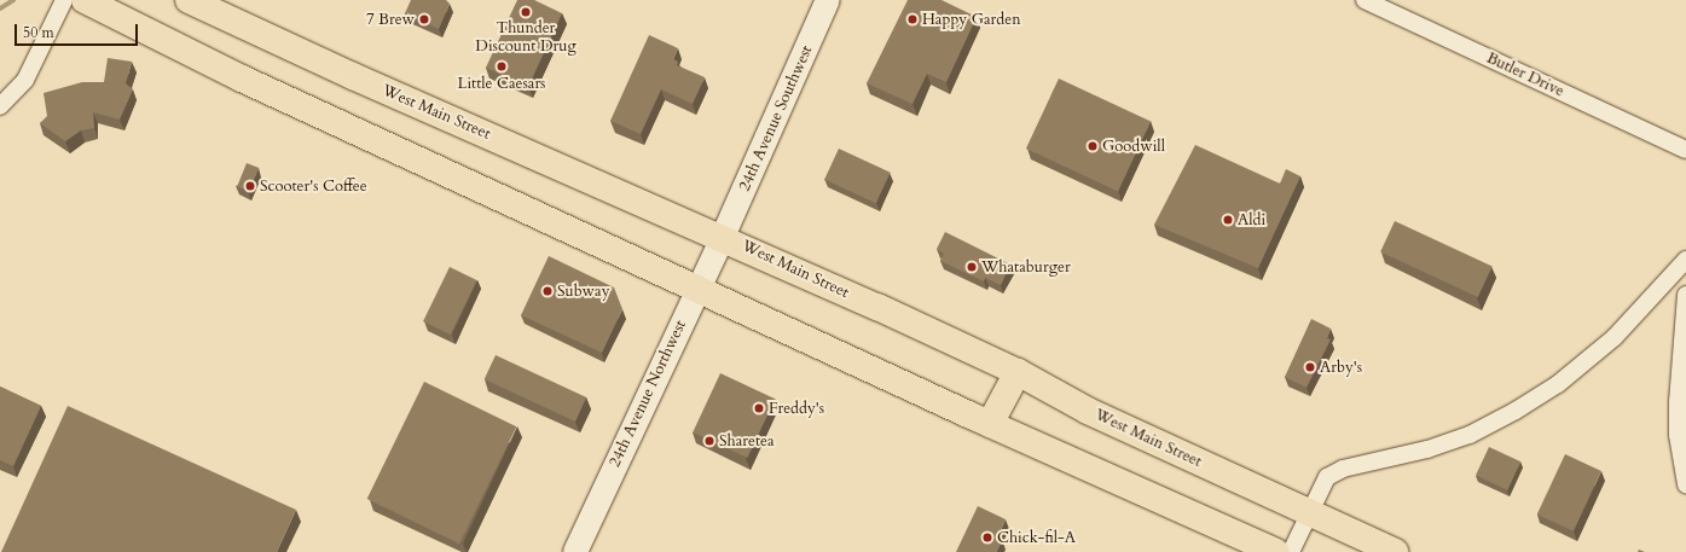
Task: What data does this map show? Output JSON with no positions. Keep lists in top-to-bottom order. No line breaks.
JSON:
{"streets":{"main road":["West Main Street","24th Avenue Southwest","24th Avenue Northwest"],"street":["Butler Drive"]},"crossings":[["West Main Street","24th Avenue Southwest"],["West Main Street","24th Avenue Northwest"],["24th Avenue Southwest","24th Avenue Northwest"]],"places":["Thunder Discount Drug","7 Brew","Happy Garden","Little Caesars","Goodwill","Scooter's Coffee","Aldi","Whataburger","Subway","Arby's","Freddy's","Sharetea","Chick-fil-A"],"scale_bar":"50 m"}
